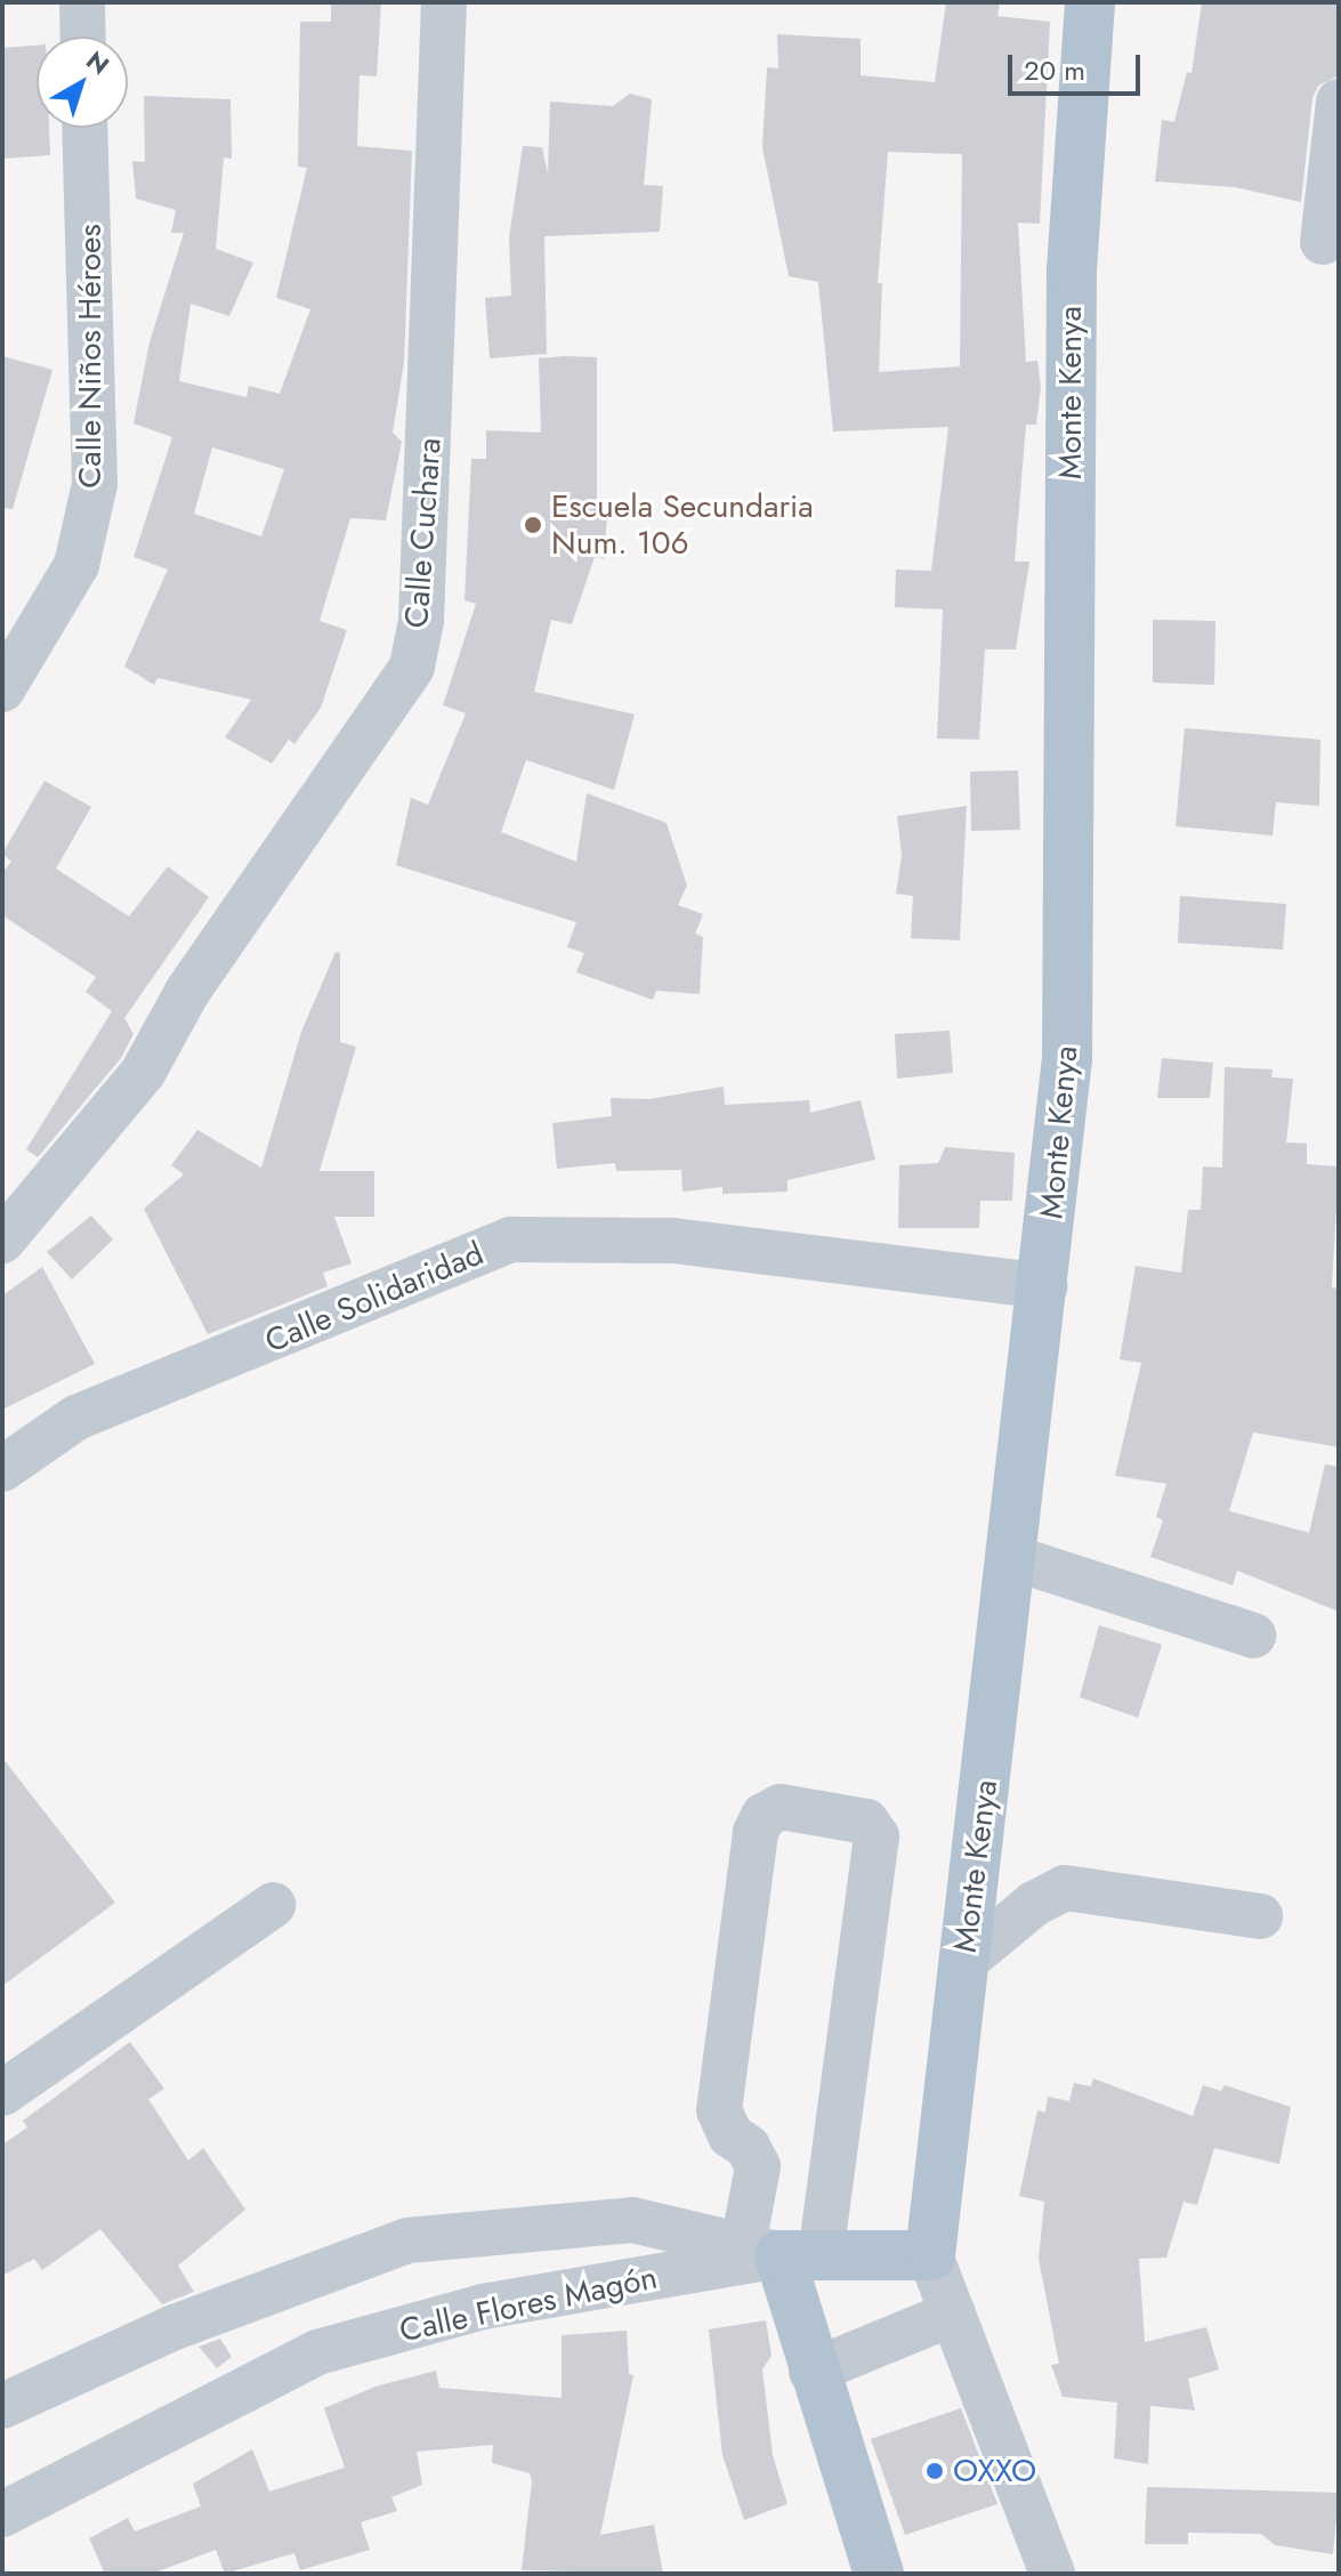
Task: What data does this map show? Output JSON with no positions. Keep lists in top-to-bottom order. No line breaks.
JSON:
{"streets":{"main road":["Monte Kenya","Calle Flores Magón"],"street":["Calle Niños Héroes","Calle Cuchara","Calle Solidaridad"]},"crossings":[["Monte Kenya","Calle Solidaridad"],["Monte Kenya","Calle Flores Magón"]],"places":["Escuela Secundaria Num. 106","OXXO"],"scale_bar":"20 m","north":"top right"}
